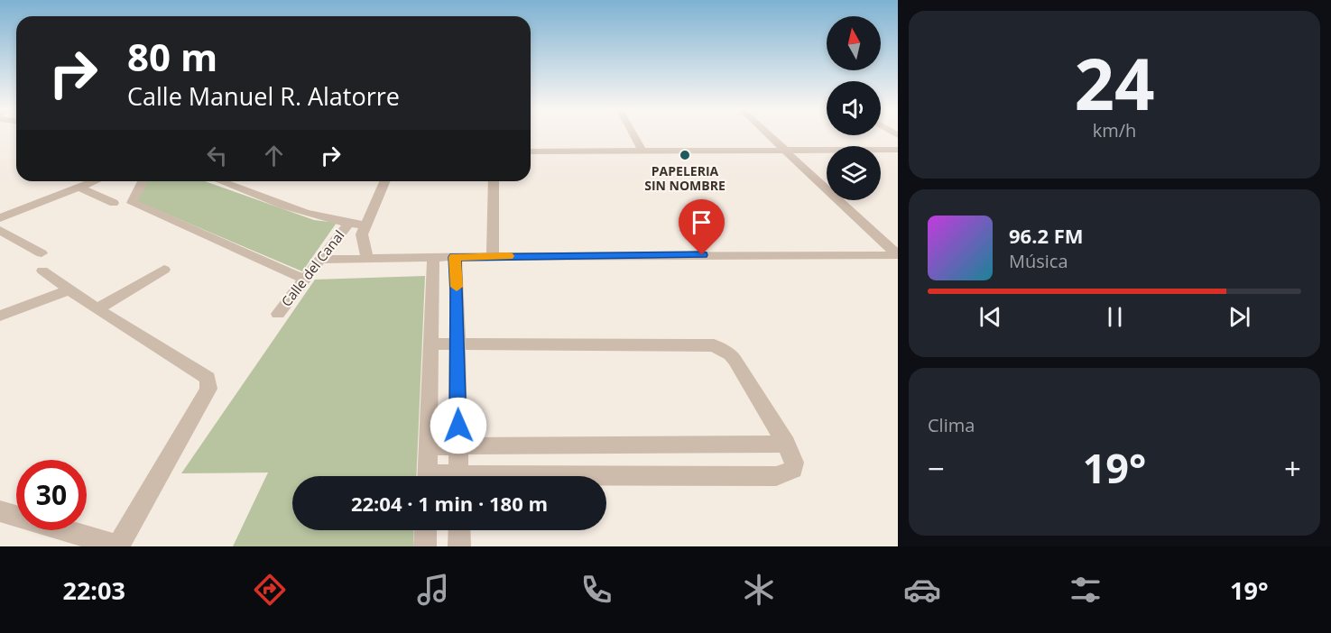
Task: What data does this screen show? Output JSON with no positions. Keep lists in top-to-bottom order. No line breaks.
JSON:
{"streets":{"street":["Calle del Canal"]},"places":["PAPELERIA SIN NOMBRE"],"north":"top","page":{"tile":[["24","km/h"],"Clima"],"turn":["80 m","Calle Manuel R. Alatorre"],"song":["96.2 FM","Música"],"heat":["−","19°","+"],"limit":"30","trip":"22:04 · 1 min · 180 m","tabs":["22:03","19°"]}}
